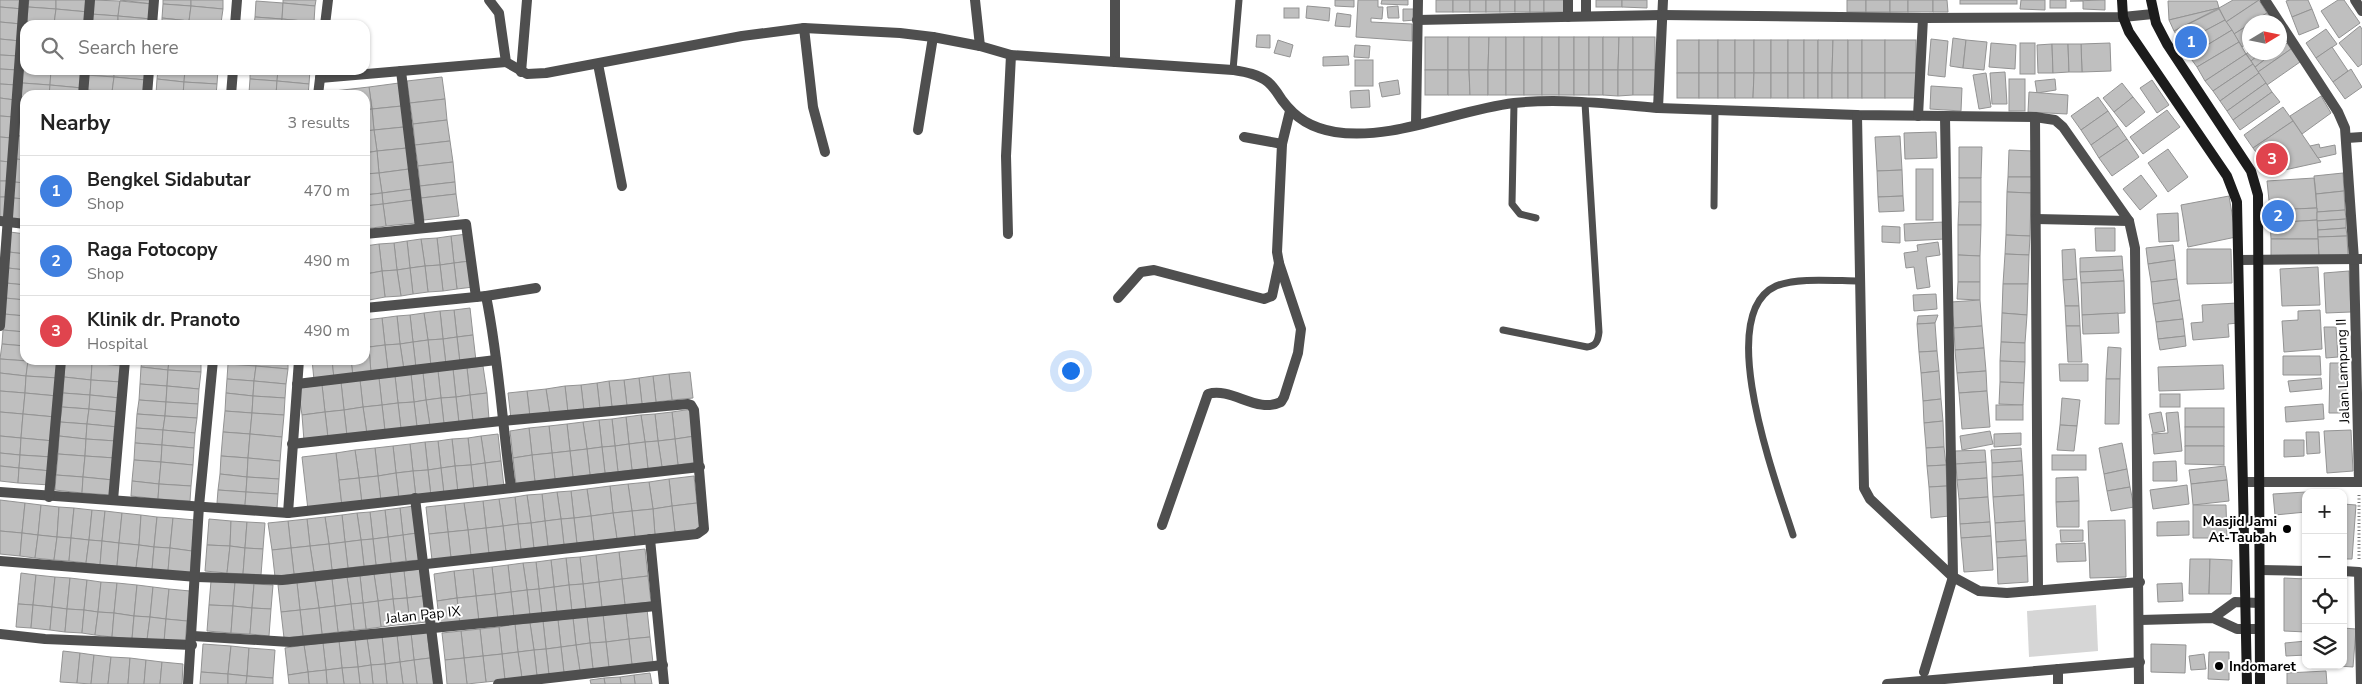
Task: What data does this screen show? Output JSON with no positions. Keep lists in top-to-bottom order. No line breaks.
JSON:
{"streets":{"street":["Jalan Lampung II","Jalan Pap IX"]},"places":["Masjid Jami At-Taubah","Indomaret"],"north":"right","page":{"search":"Search here","pins":["1","3","2"],"heading":["Nearby","3 results"],"list":[{"mark":"1","name":"Bengkel Sidabutar","note":"Shop","value":"470 m"},{"mark":"2","name":"Raga Fotocopy","note":"Shop","value":"490 m"},{"mark":"3","name":"Klinik dr. Pranoto","note":"Hospital","value":"490 m"}],"map_buttons":["+","−"]}}
